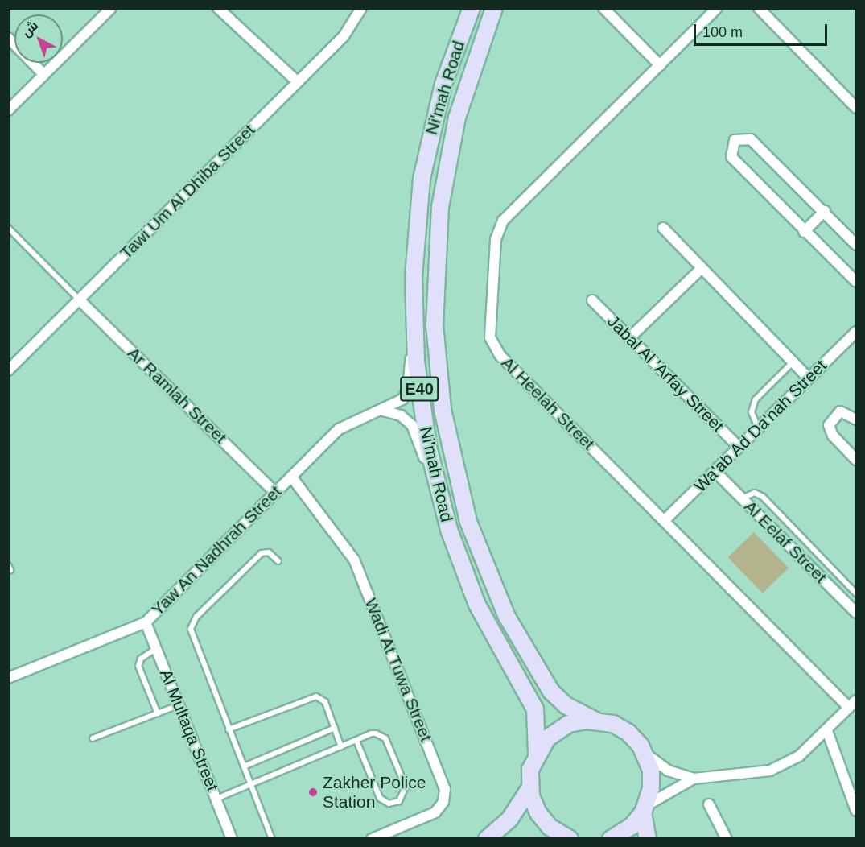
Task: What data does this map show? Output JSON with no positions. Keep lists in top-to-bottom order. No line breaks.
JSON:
{"streets":{"main road":["Ni'mah Road","E40"],"street":["Tawi Um Al Dhiba Street","Jabal Al 'Arfay Street","Ar Ramlah Street","Al Heelah Street","Wa'ab Ad Da'nah Street","Al Eelaf Street","Yaw An Nadhrah Street","Wadi At Tuwa Street","Al Multaqa Street"]},"crossings":[["Ni'mah Road","Yaw An Nadhrah Street"],["Tawi Um Al Dhiba Street","Ar Ramlah Street"],["Jabal Al 'Arfay Street","Wa'ab Ad Da'nah Street"],["Ar Ramlah Street","Yaw An Nadhrah Street"],["Al Heelah Street","Wa'ab Ad Da'nah Street"],["Wa'ab Ad Da'nah Street","Al Eelaf Street"],["Yaw An Nadhrah Street","Wadi At Tuwa Street"],["Yaw An Nadhrah Street","Al Multaqa Street"]],"places":["Zakher Police Station"],"scale_bar":"100 m","north":"top left"}
